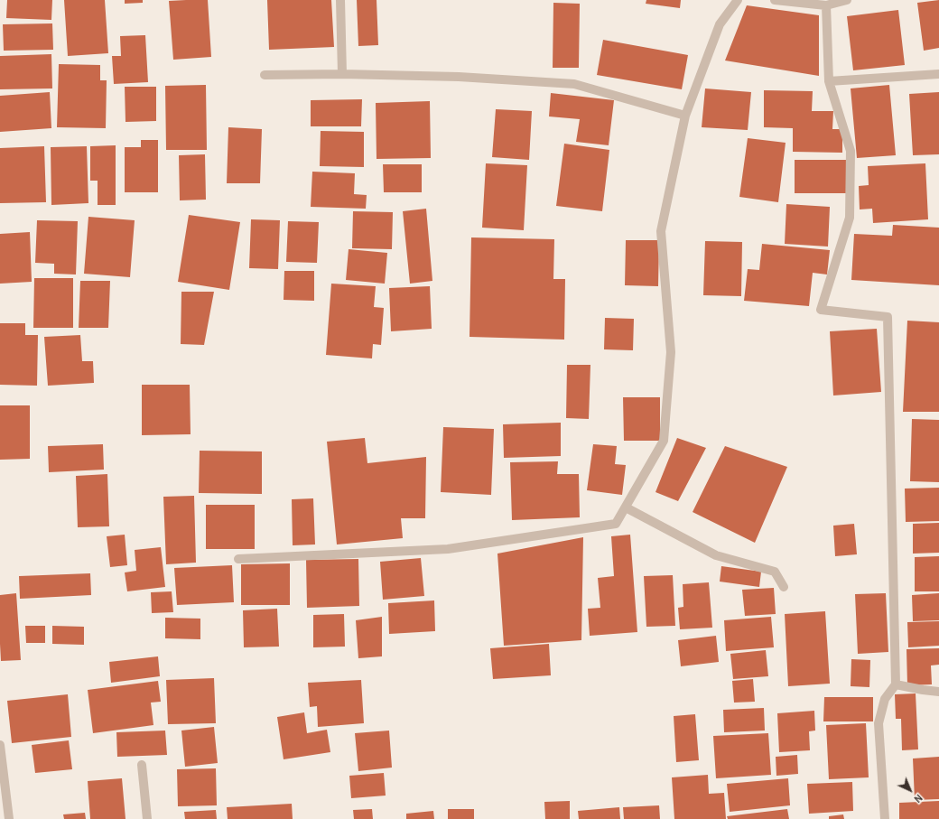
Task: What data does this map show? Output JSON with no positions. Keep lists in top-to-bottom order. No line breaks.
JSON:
{"north":"bottom right"}
